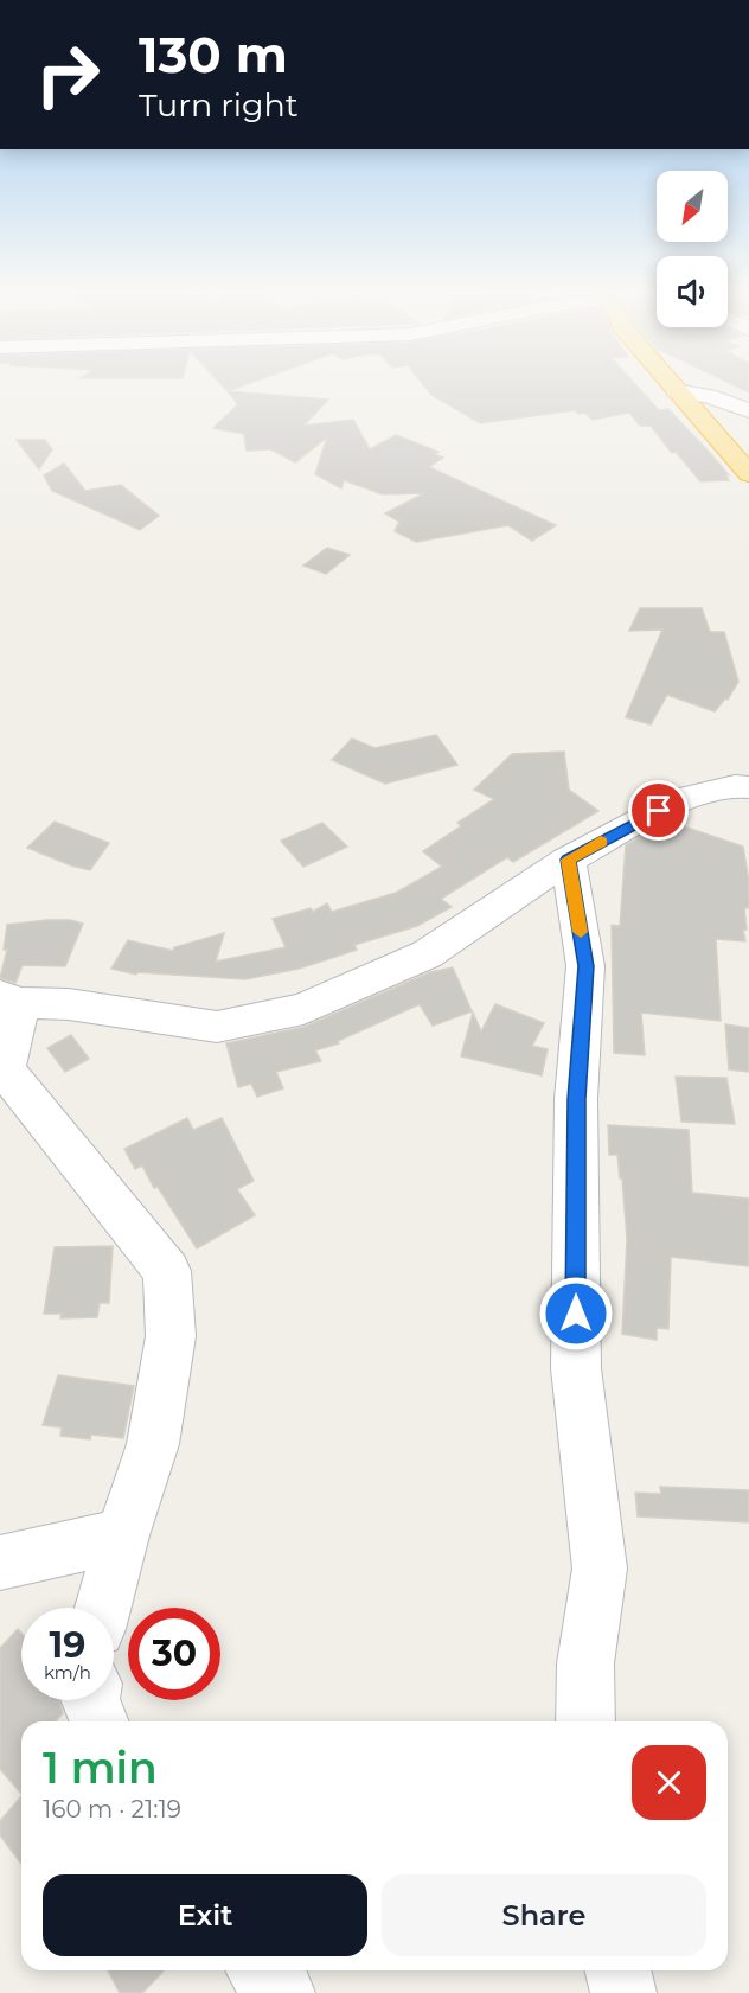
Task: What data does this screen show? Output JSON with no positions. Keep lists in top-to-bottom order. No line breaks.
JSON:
{"north":"bottom left","page":{"turn":["130 m","Turn right"],"speed":"19 km/h","limit":"30","heading":["1 min","160 m · 21:19"],"buttons":["Exit","Share"]}}
